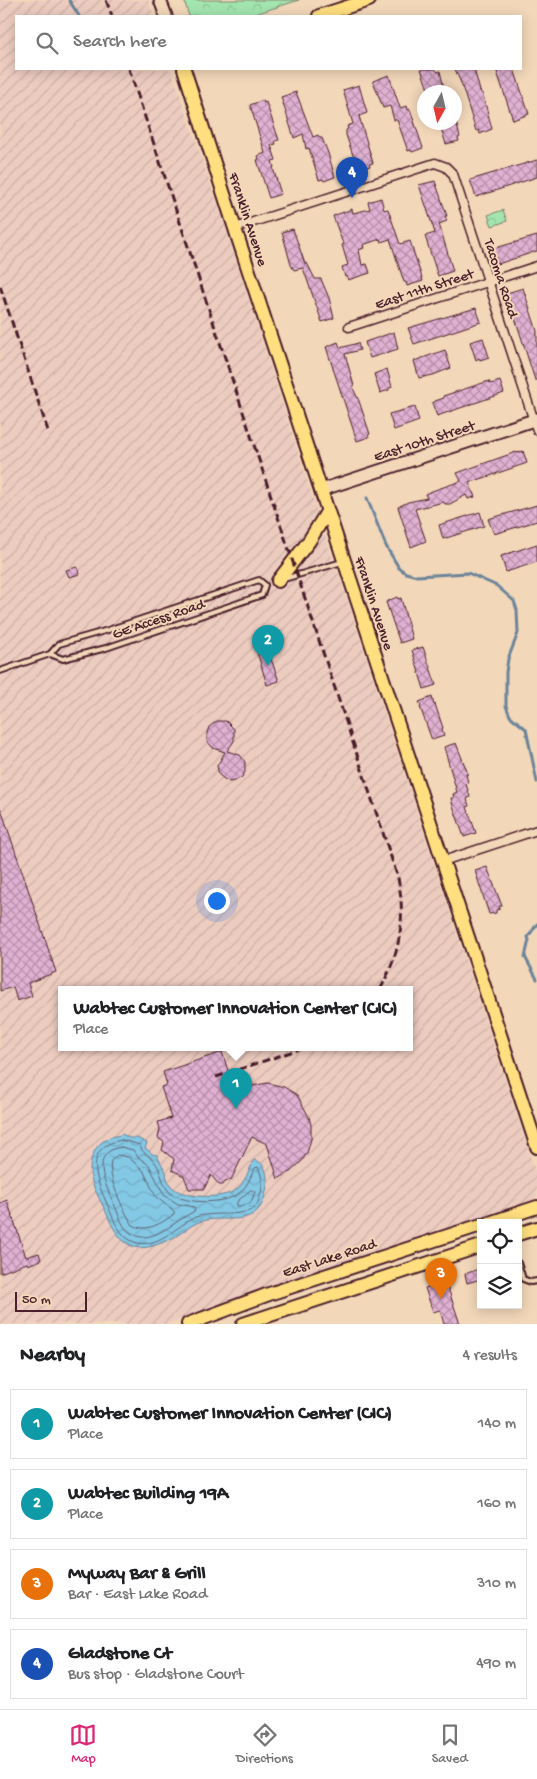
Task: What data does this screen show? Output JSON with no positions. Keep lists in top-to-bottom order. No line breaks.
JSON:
{"streets":{"main road":["Franklin Avenue","East Lake Road"],"street":["Tacoma Road","East 11th Street","East 10th Street"],"lane":["GE Access Road"]},"crossings":[["Franklin Avenue","Tacoma Road"],["Franklin Avenue","East 10th Street"],["Franklin Avenue","GE Access Road"],["Tacoma Road","East 11th Street"],["Tacoma Road","East 10th Street"]],"scale_bar":"50 m","north":"bottom","page":{"search":"Search here","pins":["4","2","1","3"],"popup":["Wabtec Customer Innovation Center (CIC)","Place"],"scale":"50 m","heading":["Nearby","4 results"],"list":[{"mark":"1","name":"Wabtec Customer Innovation Center (CIC)","note":"Place","value":"140 m"},{"mark":"2","name":"Wabtec Building 19A","note":"Place","value":"160 m"},{"mark":"3","name":"Myway Bar & Grill","note":"Bar · East Lake Road","value":"310 m"},{"mark":"4","name":"Gladstone Ct","note":"Bus stop · Gladstone Court","value":"490 m"}],"nav":["Map","Directions","Saved"]}}
